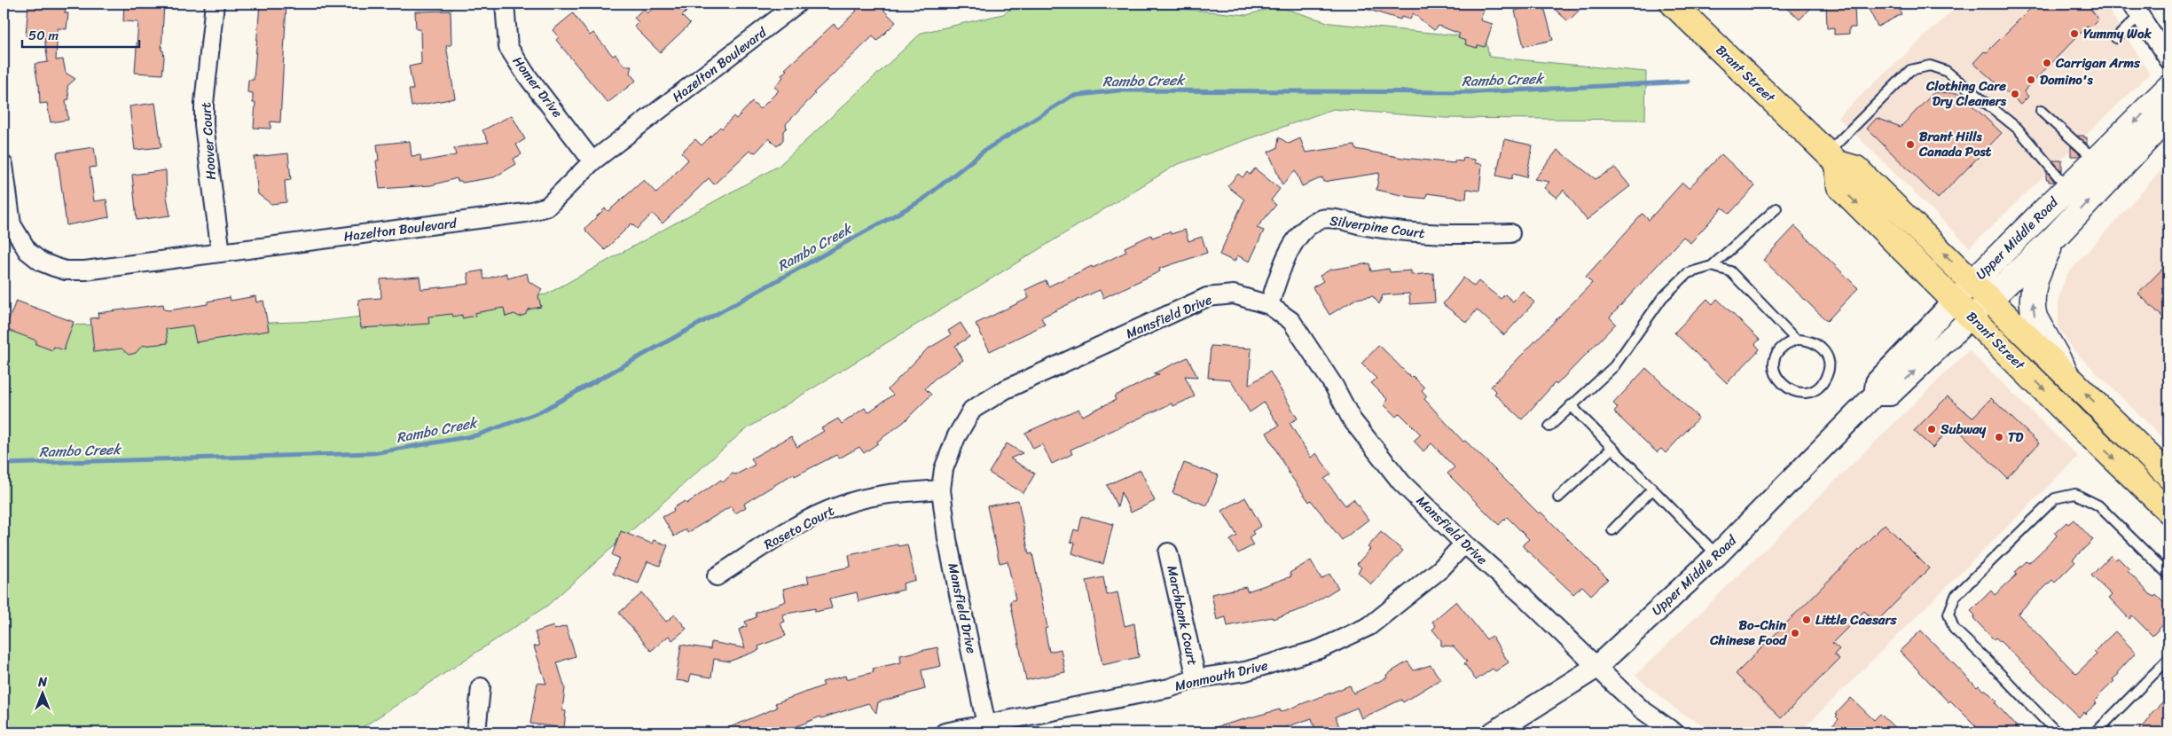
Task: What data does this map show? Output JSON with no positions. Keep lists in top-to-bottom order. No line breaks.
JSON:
{"streets":{"main road":["Brant Street","Upper Middle Road"],"street":["Hazelton Boulevard","Homer Drive","Hoover Court","Silverpine Court","Mansfield Drive","Roseto Court","Marchbank Court","Monmouth Drive"]},"crossings":[["Hazelton Boulevard","Homer Drive"],["Hazelton Boulevard","Hoover Court"],["Brant Street","Upper Middle Road"],["Silverpine Court","Mansfield Drive"],["Upper Middle Road","Mansfield Drive"],["Mansfield Drive","Roseto Court"],["Mansfield Drive","Monmouth Drive"],["Marchbank Court","Monmouth Drive"]],"water":["Rambo Creek"],"places":["Yummy Wok","Carrigan Arms","Domino's","Clothing Care Dry Cleaners","Brant Hills Canada Post","Subway","TD","Little Caesars","Bo-Chin Chinese Food"],"scale_bar":"50 m","north":"top"}
